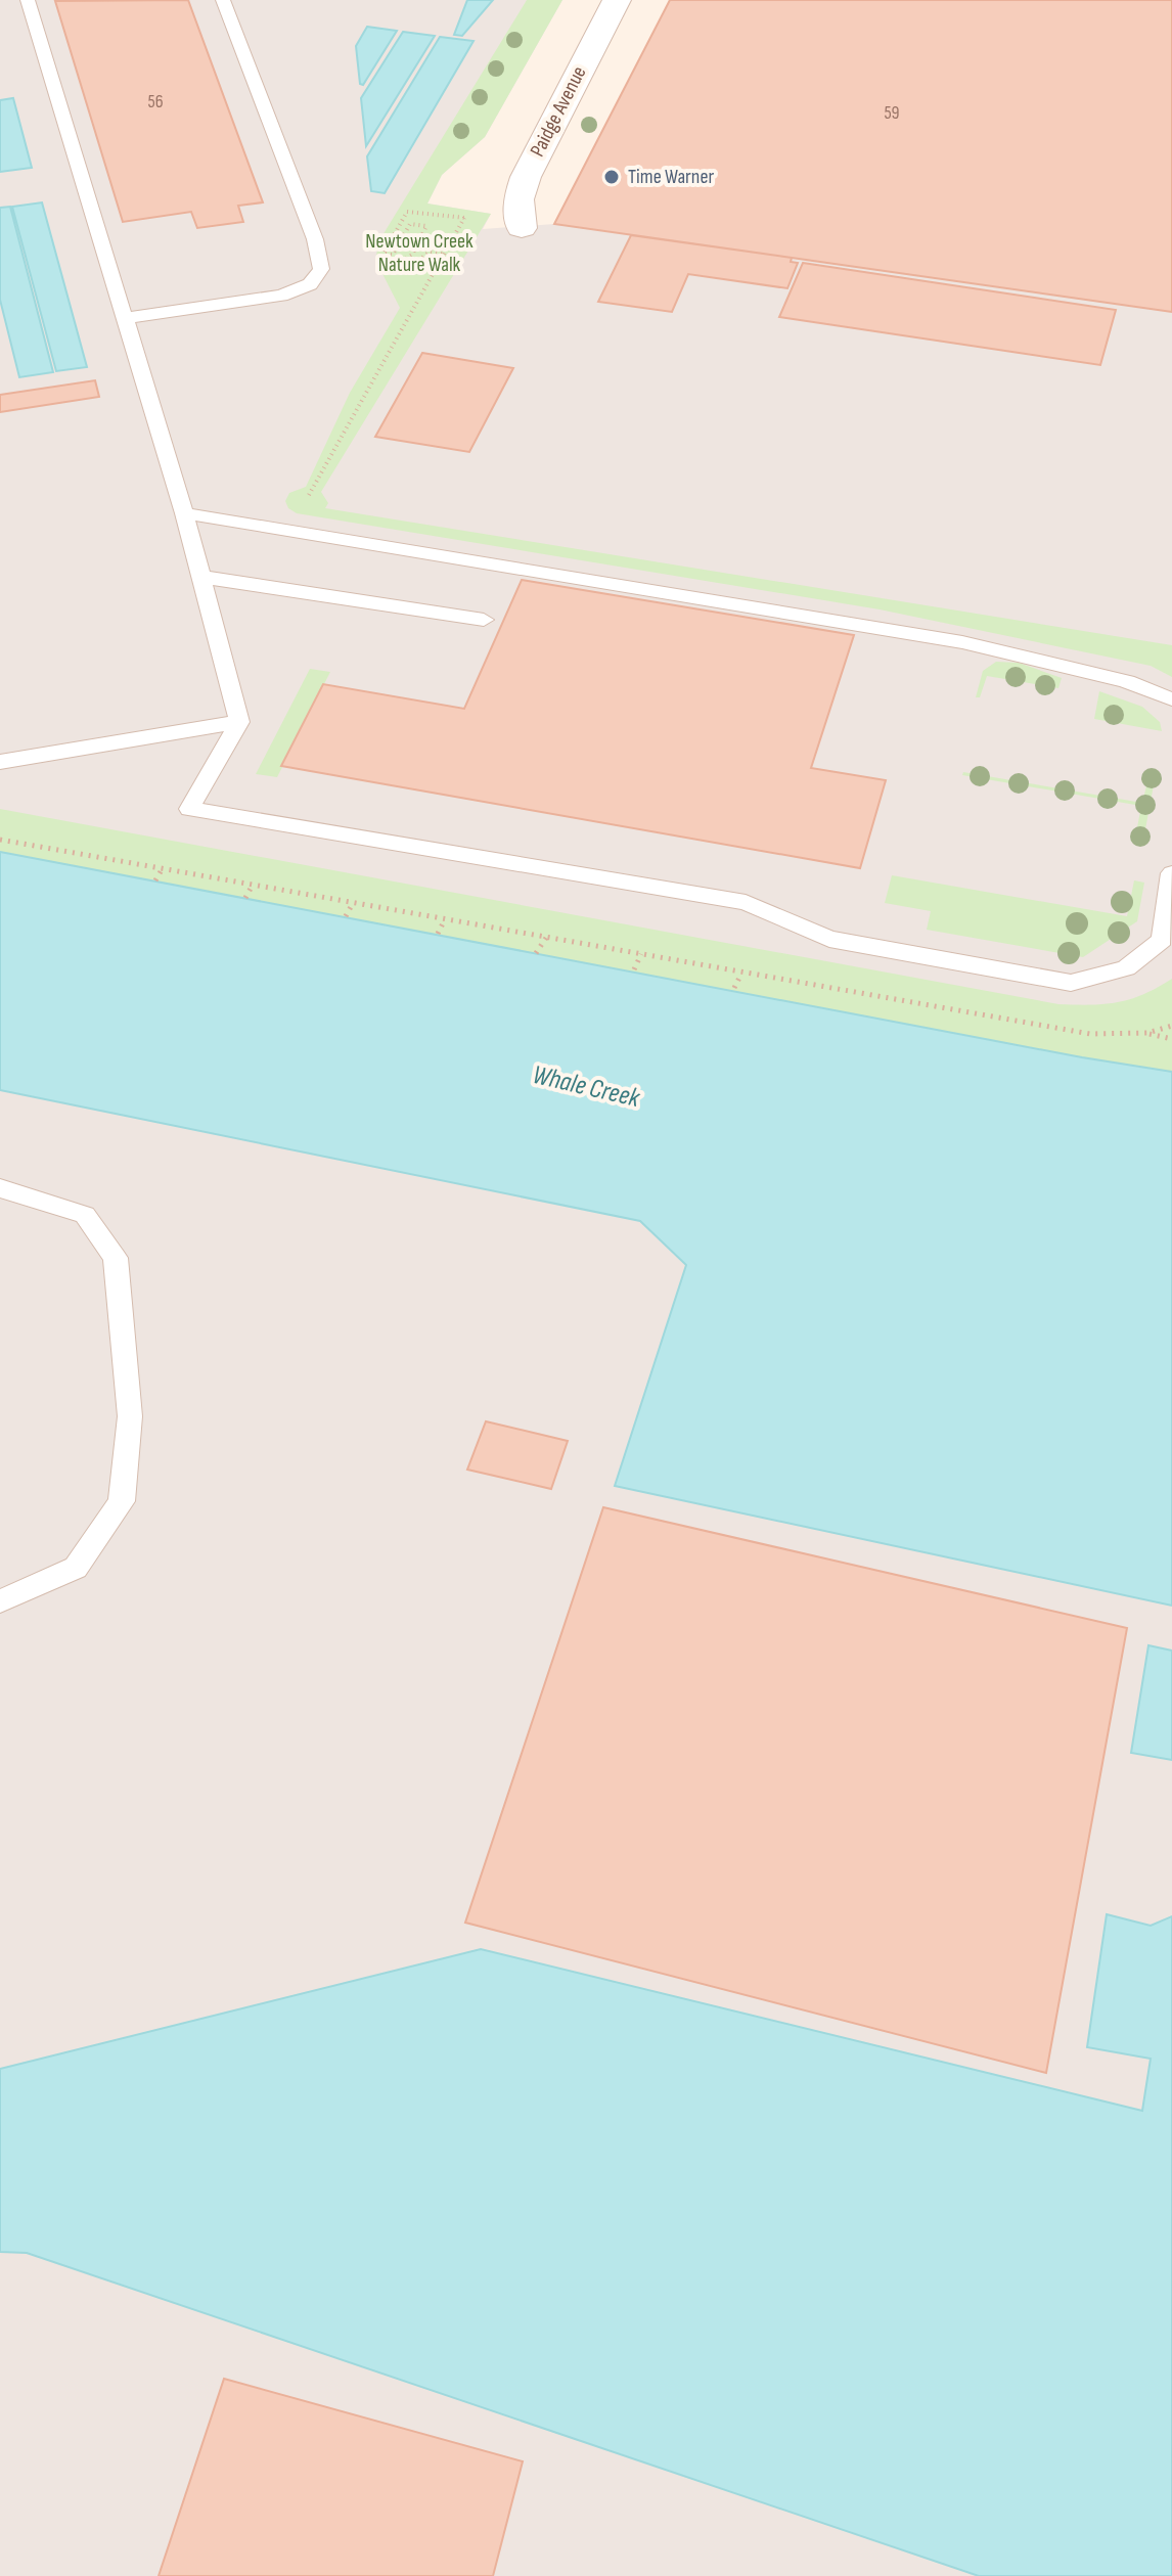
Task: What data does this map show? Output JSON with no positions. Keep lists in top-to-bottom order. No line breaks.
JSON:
{"streets":{"street":["Paidge Avenue"]},"water":["Whale Creek"],"parks":["Newtown Creek Nature Walk"],"places":["Time Warner"],"house_numbers":["56","59"]}
